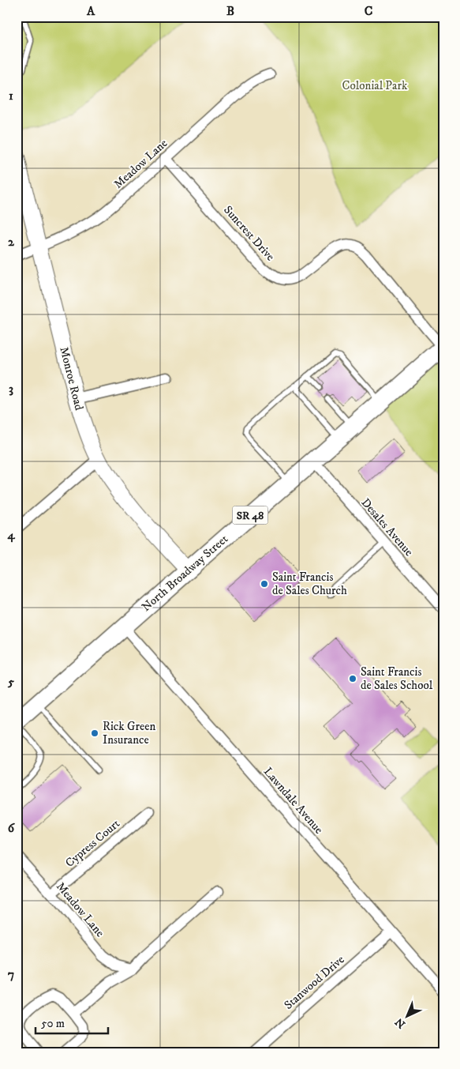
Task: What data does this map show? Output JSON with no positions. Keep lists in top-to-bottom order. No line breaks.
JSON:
{"streets":{"main road":["SR 48","North Broadway Street"],"street":["Meadow Lane","Suncrest Drive","Monroe Road","Desales Avenue","Lawndale Avenue","Cypress Court","Stanwood Drive"]},"crossings":[["Meadow Lane","Suncrest Drive"],["Meadow Lane","Monroe Road"],["Meadow Lane","Cypress Court"],["Suncrest Drive","North Broadway Street"],["Monroe Road","North Broadway Street"],["Desales Avenue","North Broadway Street"],["North Broadway Street","Lawndale Avenue"],["Lawndale Avenue","Stanwood Drive"]],"parks":["Colonial Park"],"places":["Saint Francis de Sales Church","Saint Francis de Sales School","Rick Green Insurance"],"scale_bar":"50 m","north":"bottom left","grid":{"columns":["A","B","C"],"rows":["1","2","3","4","5","6","7"]}}
